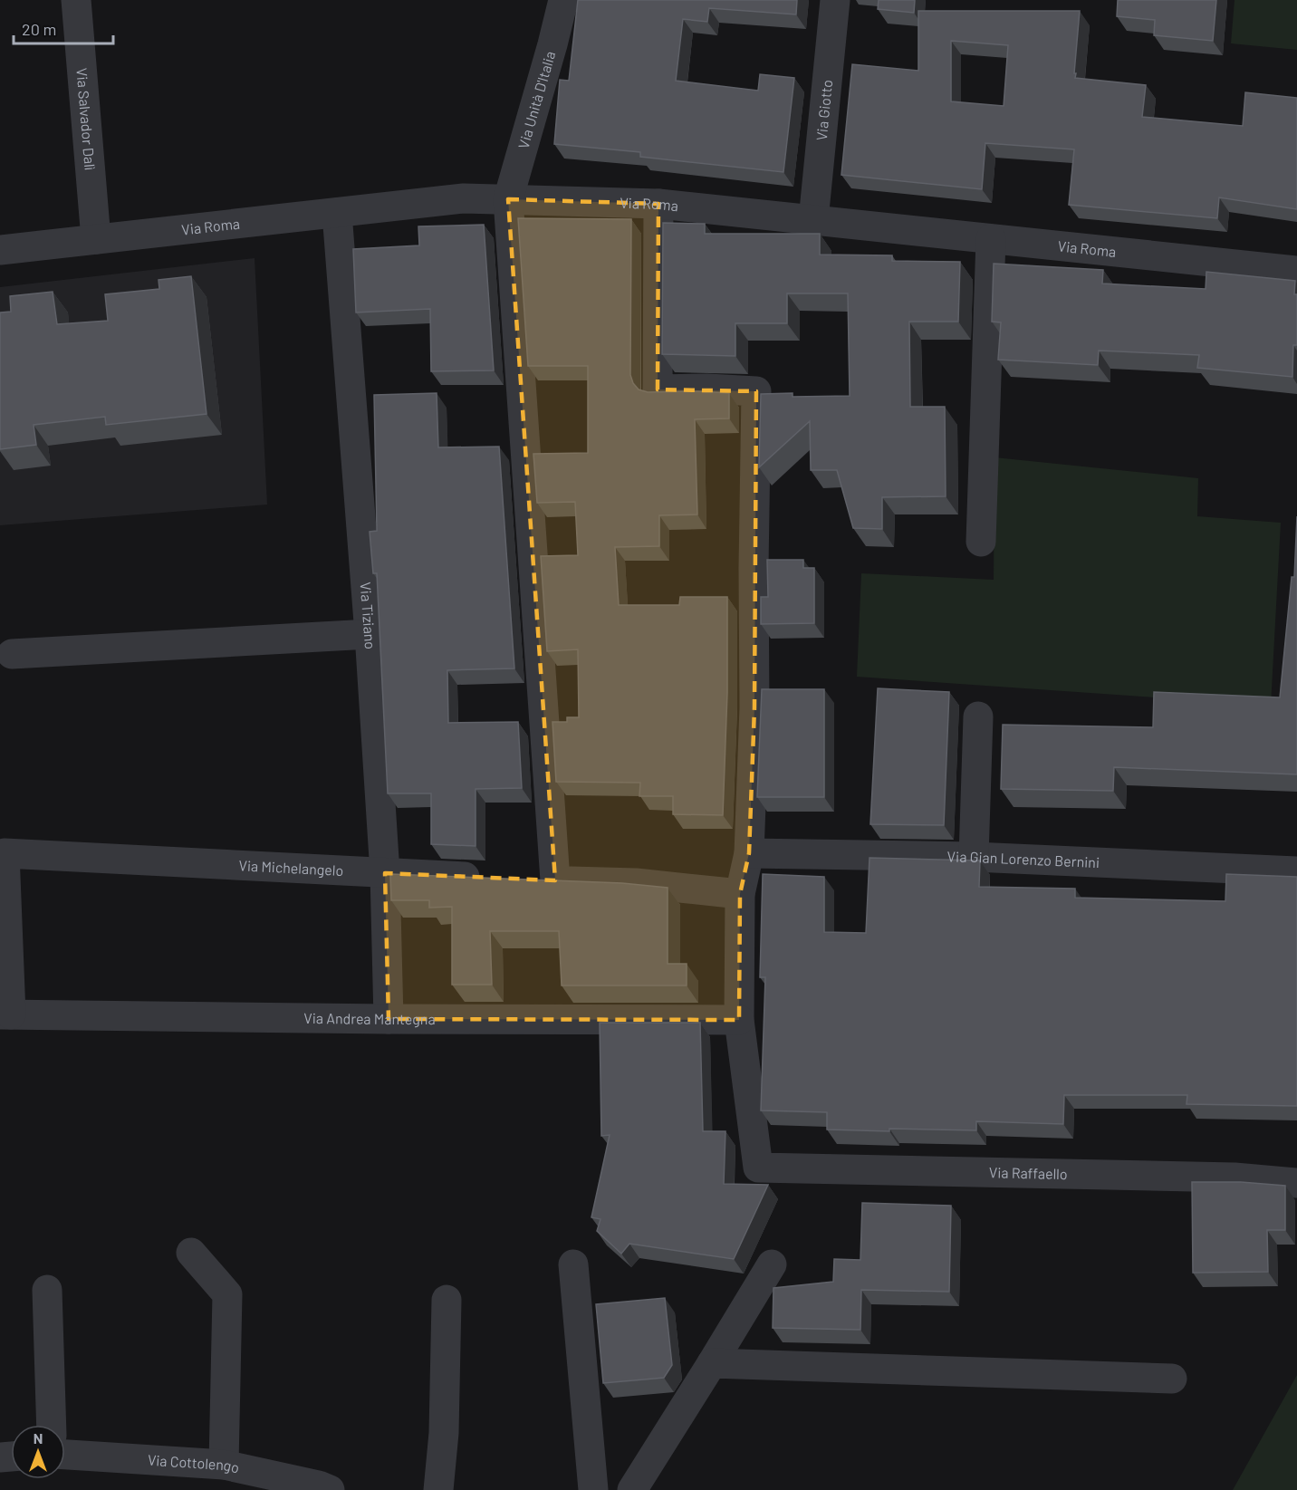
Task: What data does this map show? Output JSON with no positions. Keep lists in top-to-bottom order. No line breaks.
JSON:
{"streets":{"street":["Via Unità D'Italia","Via Giotto","Via Salvador Dalì","Via Roma","Via Tiziano","Via Gian Lorenzo Bernini","Via Michelangelo","Via Andrea Mantegna","Via Raffaello","Via Cottolengo"]},"crossings":[["Via Unità D'Italia","Via Roma"],["Via Giotto","Via Roma"],["Via Salvador Dalì","Via Roma"],["Via Roma","Via Tiziano"],["Via Tiziano","Via Michelangelo"],["Via Tiziano","Via Andrea Mantegna"],["Via Michelangelo","Via Andrea Mantegna"],["Via Andrea Mantegna","Via Raffaello"]],"scale_bar":"20 m","north":"top"}
